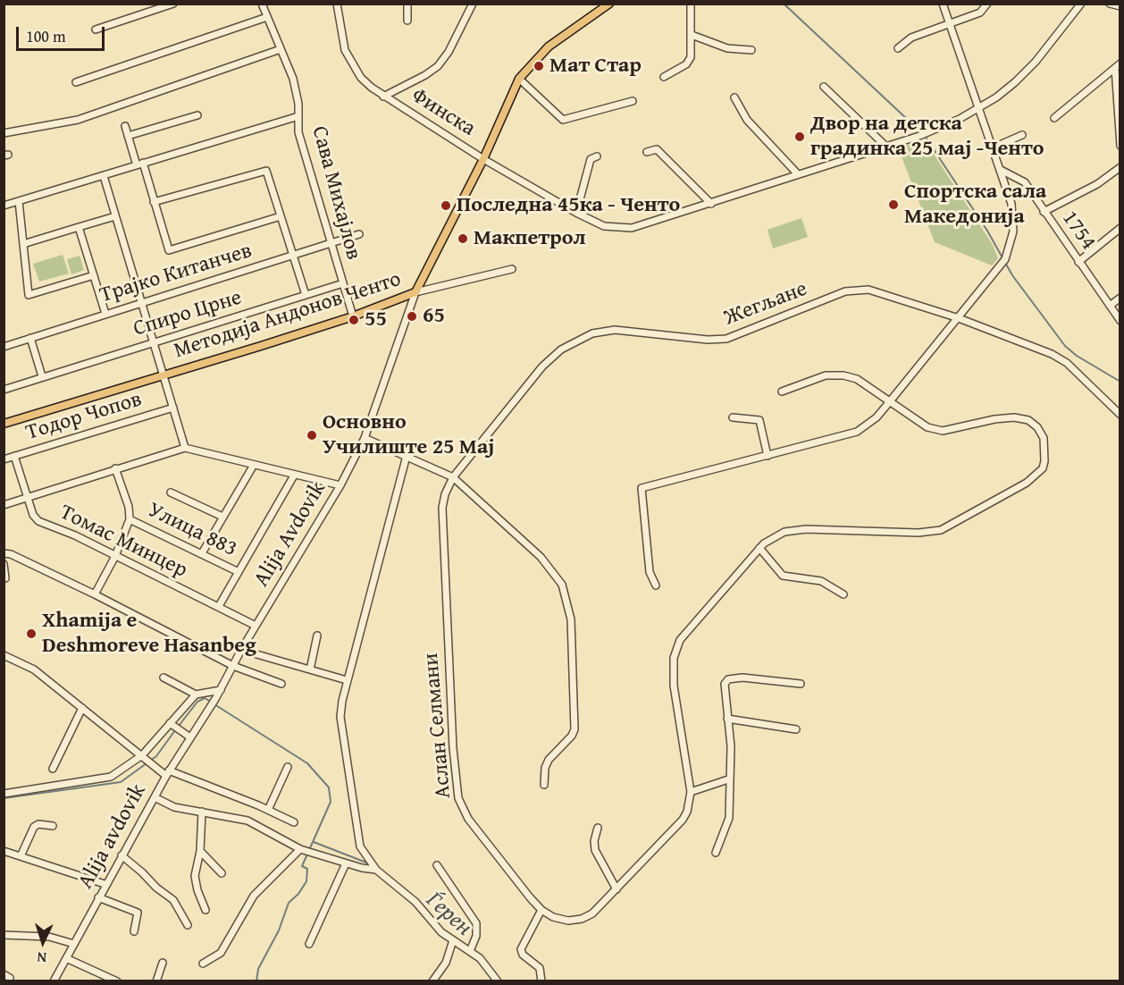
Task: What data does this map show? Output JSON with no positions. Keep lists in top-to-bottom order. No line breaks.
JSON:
{"streets":{"main road":["Методија Андонов Ченто"],"street":["Финска","Сава Михајлов","1754","Трајко Китанчев","Жегљане","Спиро Црне","Тодор Чопов","Улица 883","Alija Avdovik","Томас Минцер","Аслан Селмани","Alija avdovik"]},"crossings":[["Финска","Методија Андонов Ченто"],["Сава Михајлов","Трајко Китанчев"],["Сава Михајлов","Спиро Црне"],["Сава Михајлов","Методија Андонов Ченто"],["Жегљане","Аслан Селмани"],["Методија Андонов Ченто","Alija Avdovik"],["Тодор Чопов","Томас Минцер"],["Alija Avdovik","Томас Минцер"],["Alija Avdovik","Alija avdovik"]],"water":["Ѓерен"],"places":["Мат Стар","Двор на детска градинка 25 мај -Ченто","Спортска сала Македонија","Последна 45ка - Ченто","Макпетрол","65","55","Основно Училиште 25 Мај","Xhamija e Deshmoreve Hasanbeg"],"scale_bar":"100 m","north":"bottom"}
